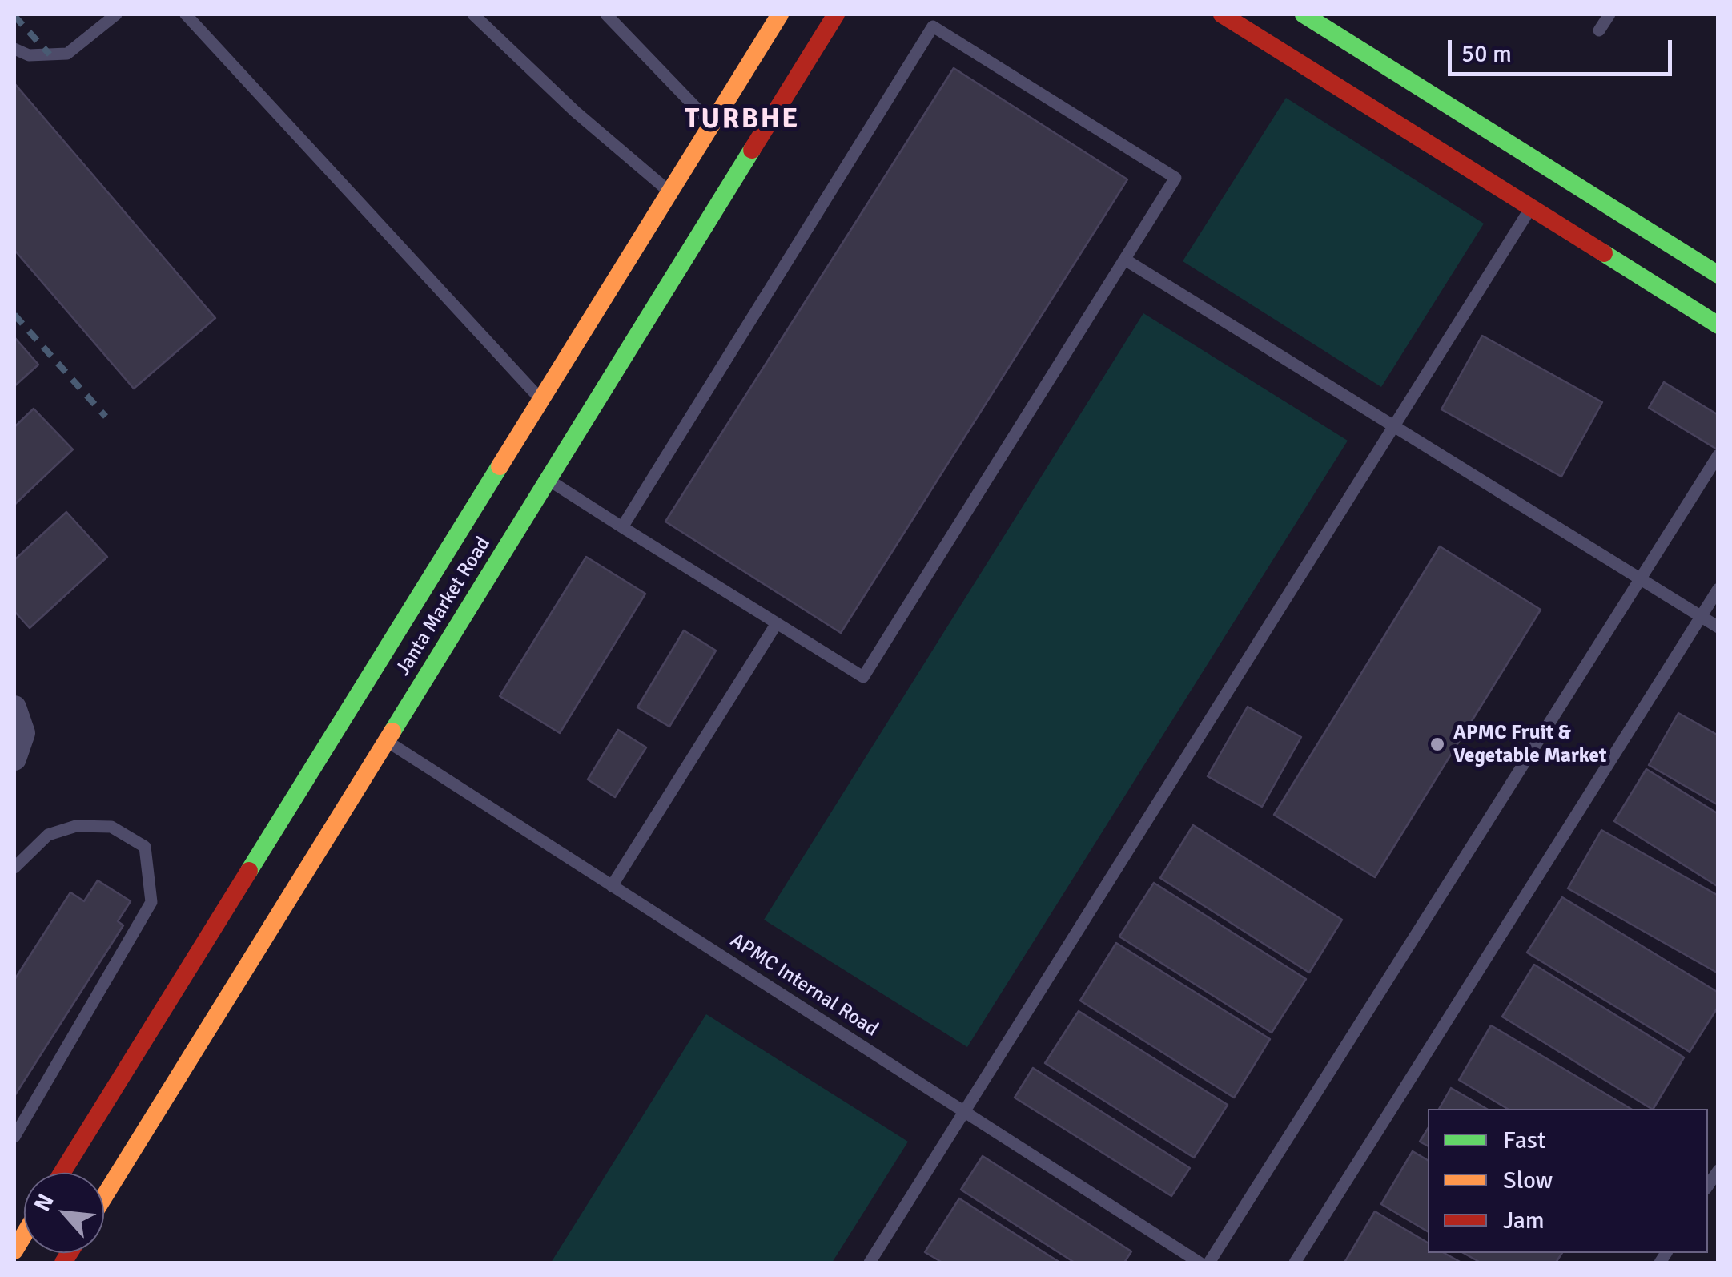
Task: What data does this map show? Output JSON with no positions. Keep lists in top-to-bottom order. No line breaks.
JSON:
{"streets":{"main road":["Janta Market Road"],"lane":["APMC Internal Road"]},"crossings":[["Janta Market Road","APMC Internal Road"]],"districts":["TURBHE"],"places":["APMC Fruit & Vegetable Market"],"legend":["Fast","Slow","Jam"],"scale_bar":"50 m","north":"top left"}
